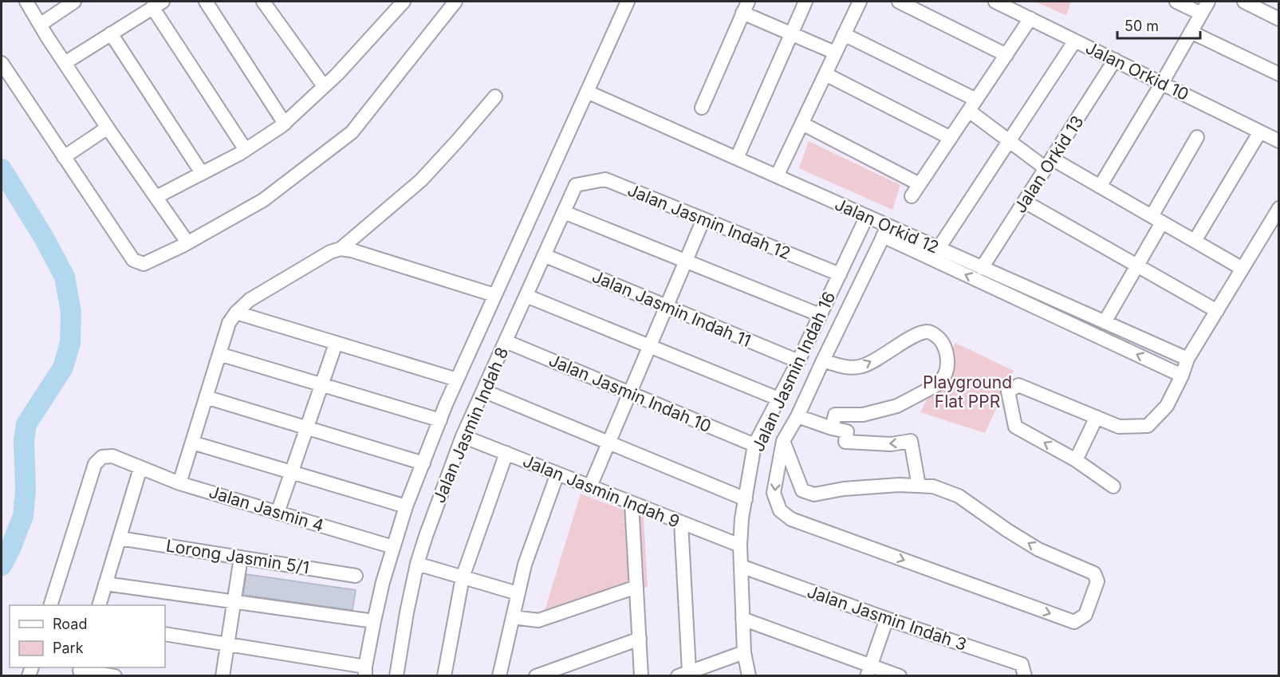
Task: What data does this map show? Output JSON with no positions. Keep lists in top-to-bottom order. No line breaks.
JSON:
{"streets":{"street":["Jalan Orkid 10","Jalan Orkid 13","Jalan Jasmin Indah 12","Jalan Orkid 12","Jalan Jasmin Indah 11","Jalan Jasmin Indah 16","Jalan Jasmin Indah 10","Jalan Jasmin Indah 8","Jalan Jasmin Indah 9","Jalan Jasmin 4","Lorong Jasmin 5/1","Jalan Jasmin Indah 3"]},"crossings":[["Jalan Orkid 10","Jalan Orkid 13"],["Jalan Orkid 13","Jalan Orkid 12"],["Jalan Jasmin Indah 12","Jalan Jasmin Indah 16"],["Jalan Jasmin Indah 12","Jalan Jasmin Indah 8"],["Jalan Orkid 12","Jalan Jasmin Indah 16"],["Jalan Jasmin Indah 11","Jalan Jasmin Indah 16"],["Jalan Jasmin Indah 11","Jalan Jasmin Indah 8"],["Jalan Jasmin Indah 16","Jalan Jasmin Indah 10"],["Jalan Jasmin Indah 16","Jalan Jasmin Indah 9"],["Jalan Jasmin Indah 16","Jalan Jasmin Indah 3"],["Jalan Jasmin Indah 10","Jalan Jasmin Indah 8"],["Jalan Jasmin Indah 8","Jalan Jasmin Indah 9"]],"parks":["Playground Flat PPR"],"legend":["Road","Park"],"scale_bar":"50 m"}
